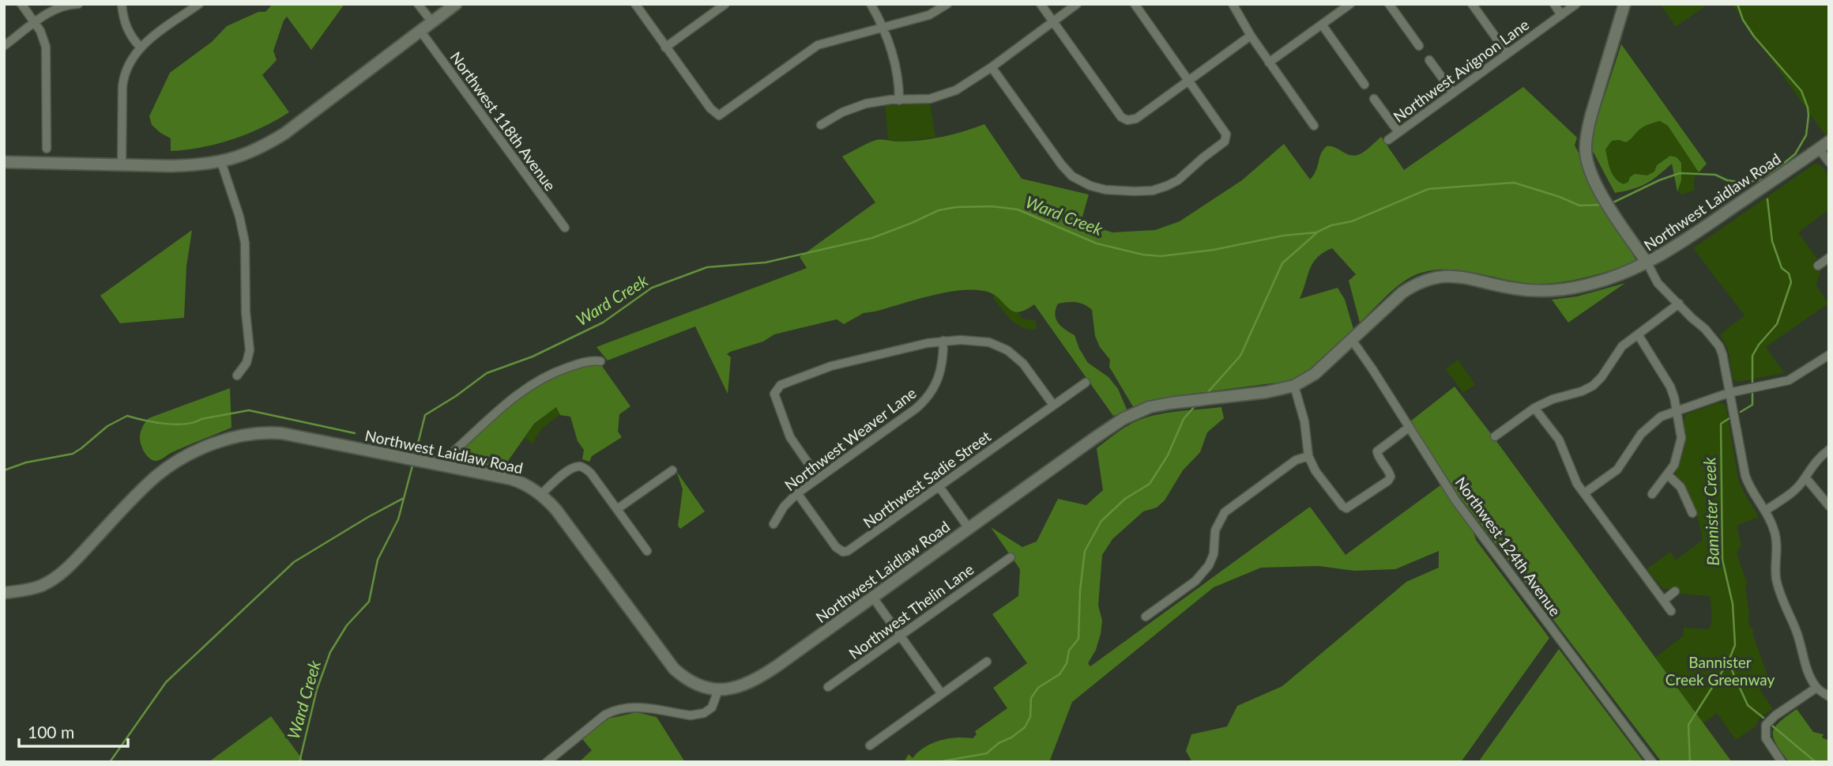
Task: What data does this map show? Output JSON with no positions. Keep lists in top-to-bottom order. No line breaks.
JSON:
{"streets":{"street":["Northwest Avignon Lane","Northwest 118th Avenue","Northwest Laidlaw Road","Northwest Weaver Lane","Northwest Sadie Street","Northwest 124th Avenue","Northwest Thelin Lane"]},"crossings":[["Northwest Laidlaw Road","Northwest 124th Avenue"],["Northwest Weaver Lane","Northwest Sadie Street"]],"water":["Ward Creek","Bannister Creek"],"parks":["Bannister Creek Greenway"],"scale_bar":"100 m"}
